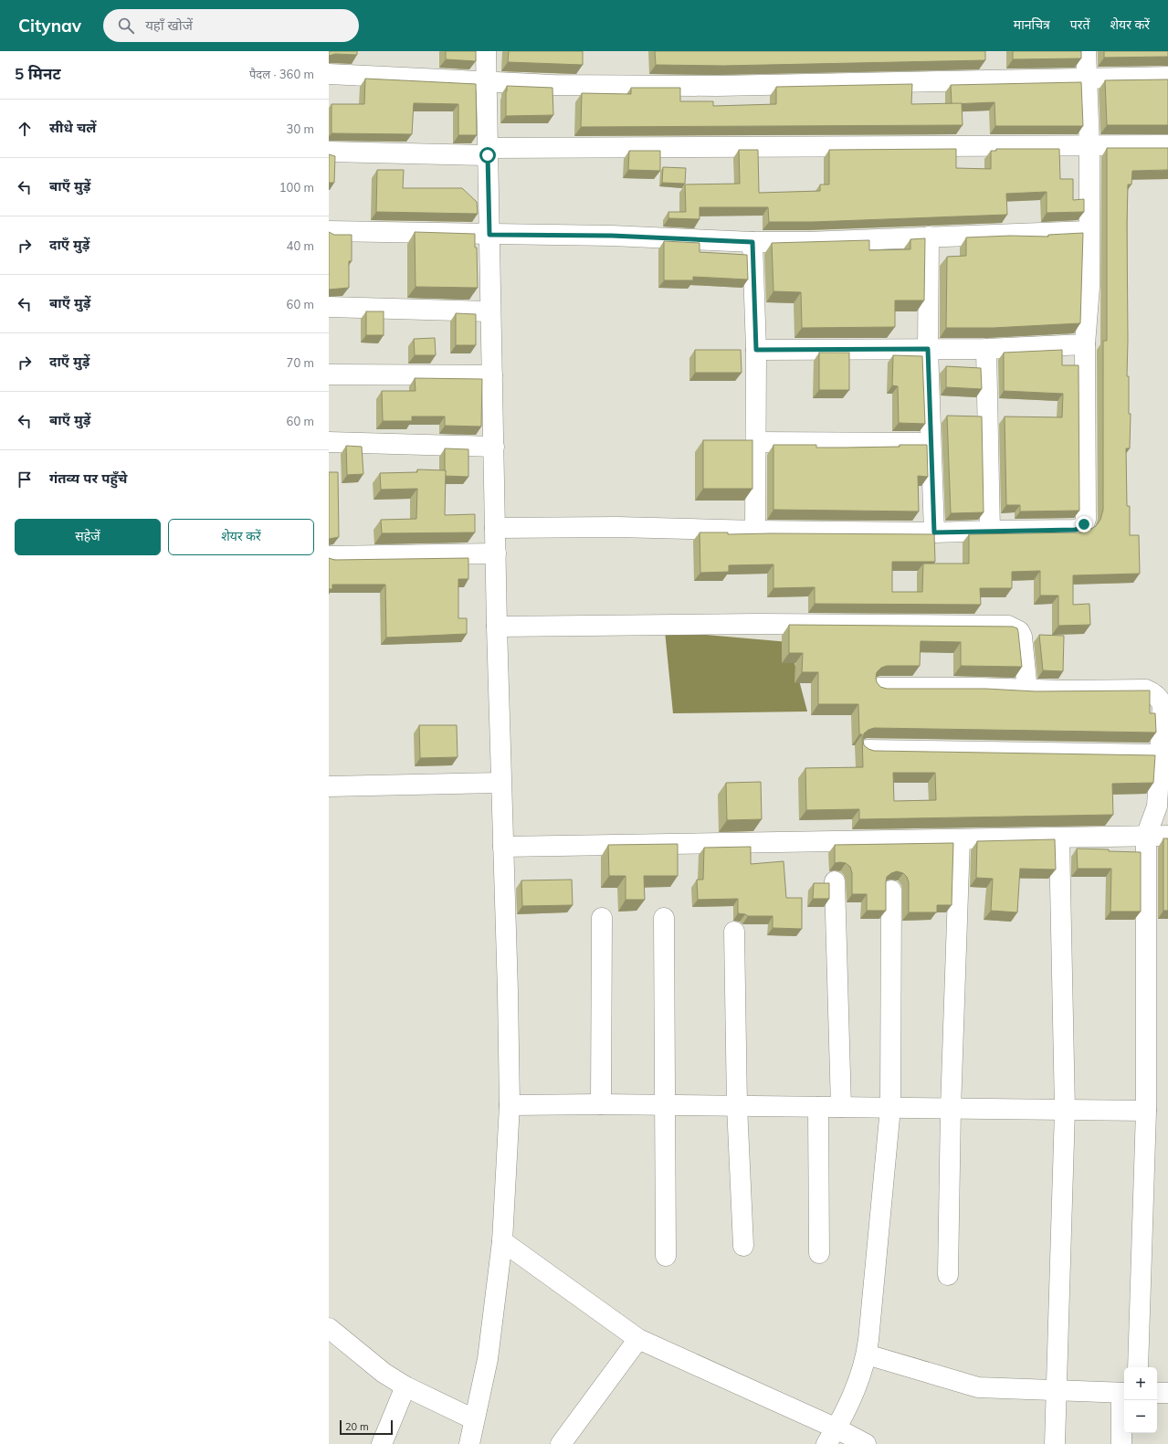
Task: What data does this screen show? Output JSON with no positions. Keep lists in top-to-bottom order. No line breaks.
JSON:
{"scale_bar":"20 m","page":{"header":"Citynav","search":"यहाँ खोजें","nav":["मानचित्र","परतें","शेयर करें"],"heading":["5 मिनट","पैदल · 360 m"],"list":[["सीधे चलें","30 m"],["बाएँ मुड़ें","100 m"],["दाएँ मुड़ें","40 m"],["बाएँ मुड़ें","60 m"],["दाएँ मुड़ें","70 m"],["बाएँ मुड़ें","60 m"],"गंतव्य पर पहुँचे"],"buttons":["सहेजें","शेयर करें"],"map_buttons":["+","−"],"scale":"20 m"}}
